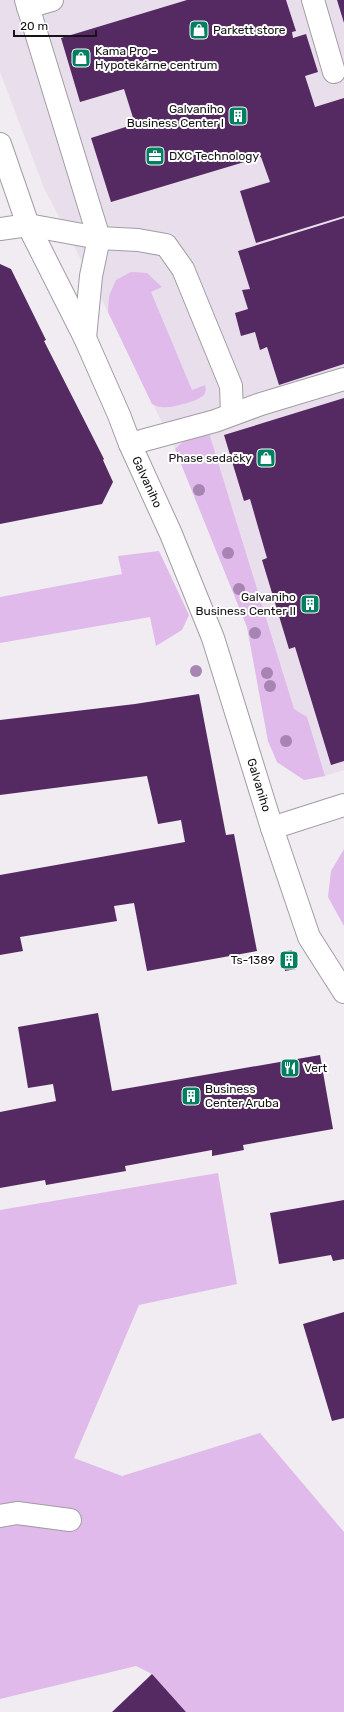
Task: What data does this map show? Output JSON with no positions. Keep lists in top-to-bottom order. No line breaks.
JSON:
{"streets":{"lane":["Galvaniho"]},"places":{"shop":["Parkett store","Kama Pro - Hypotekárne centrum","Phase sedačky"],"building":["Galvaniho Business Center I","Galvaniho Business Center II","Ts-1389","Business Center Aruba"],"office":["DXC Technology"],"restaurant":["Vert"]},"scale_bar":"20 m"}
